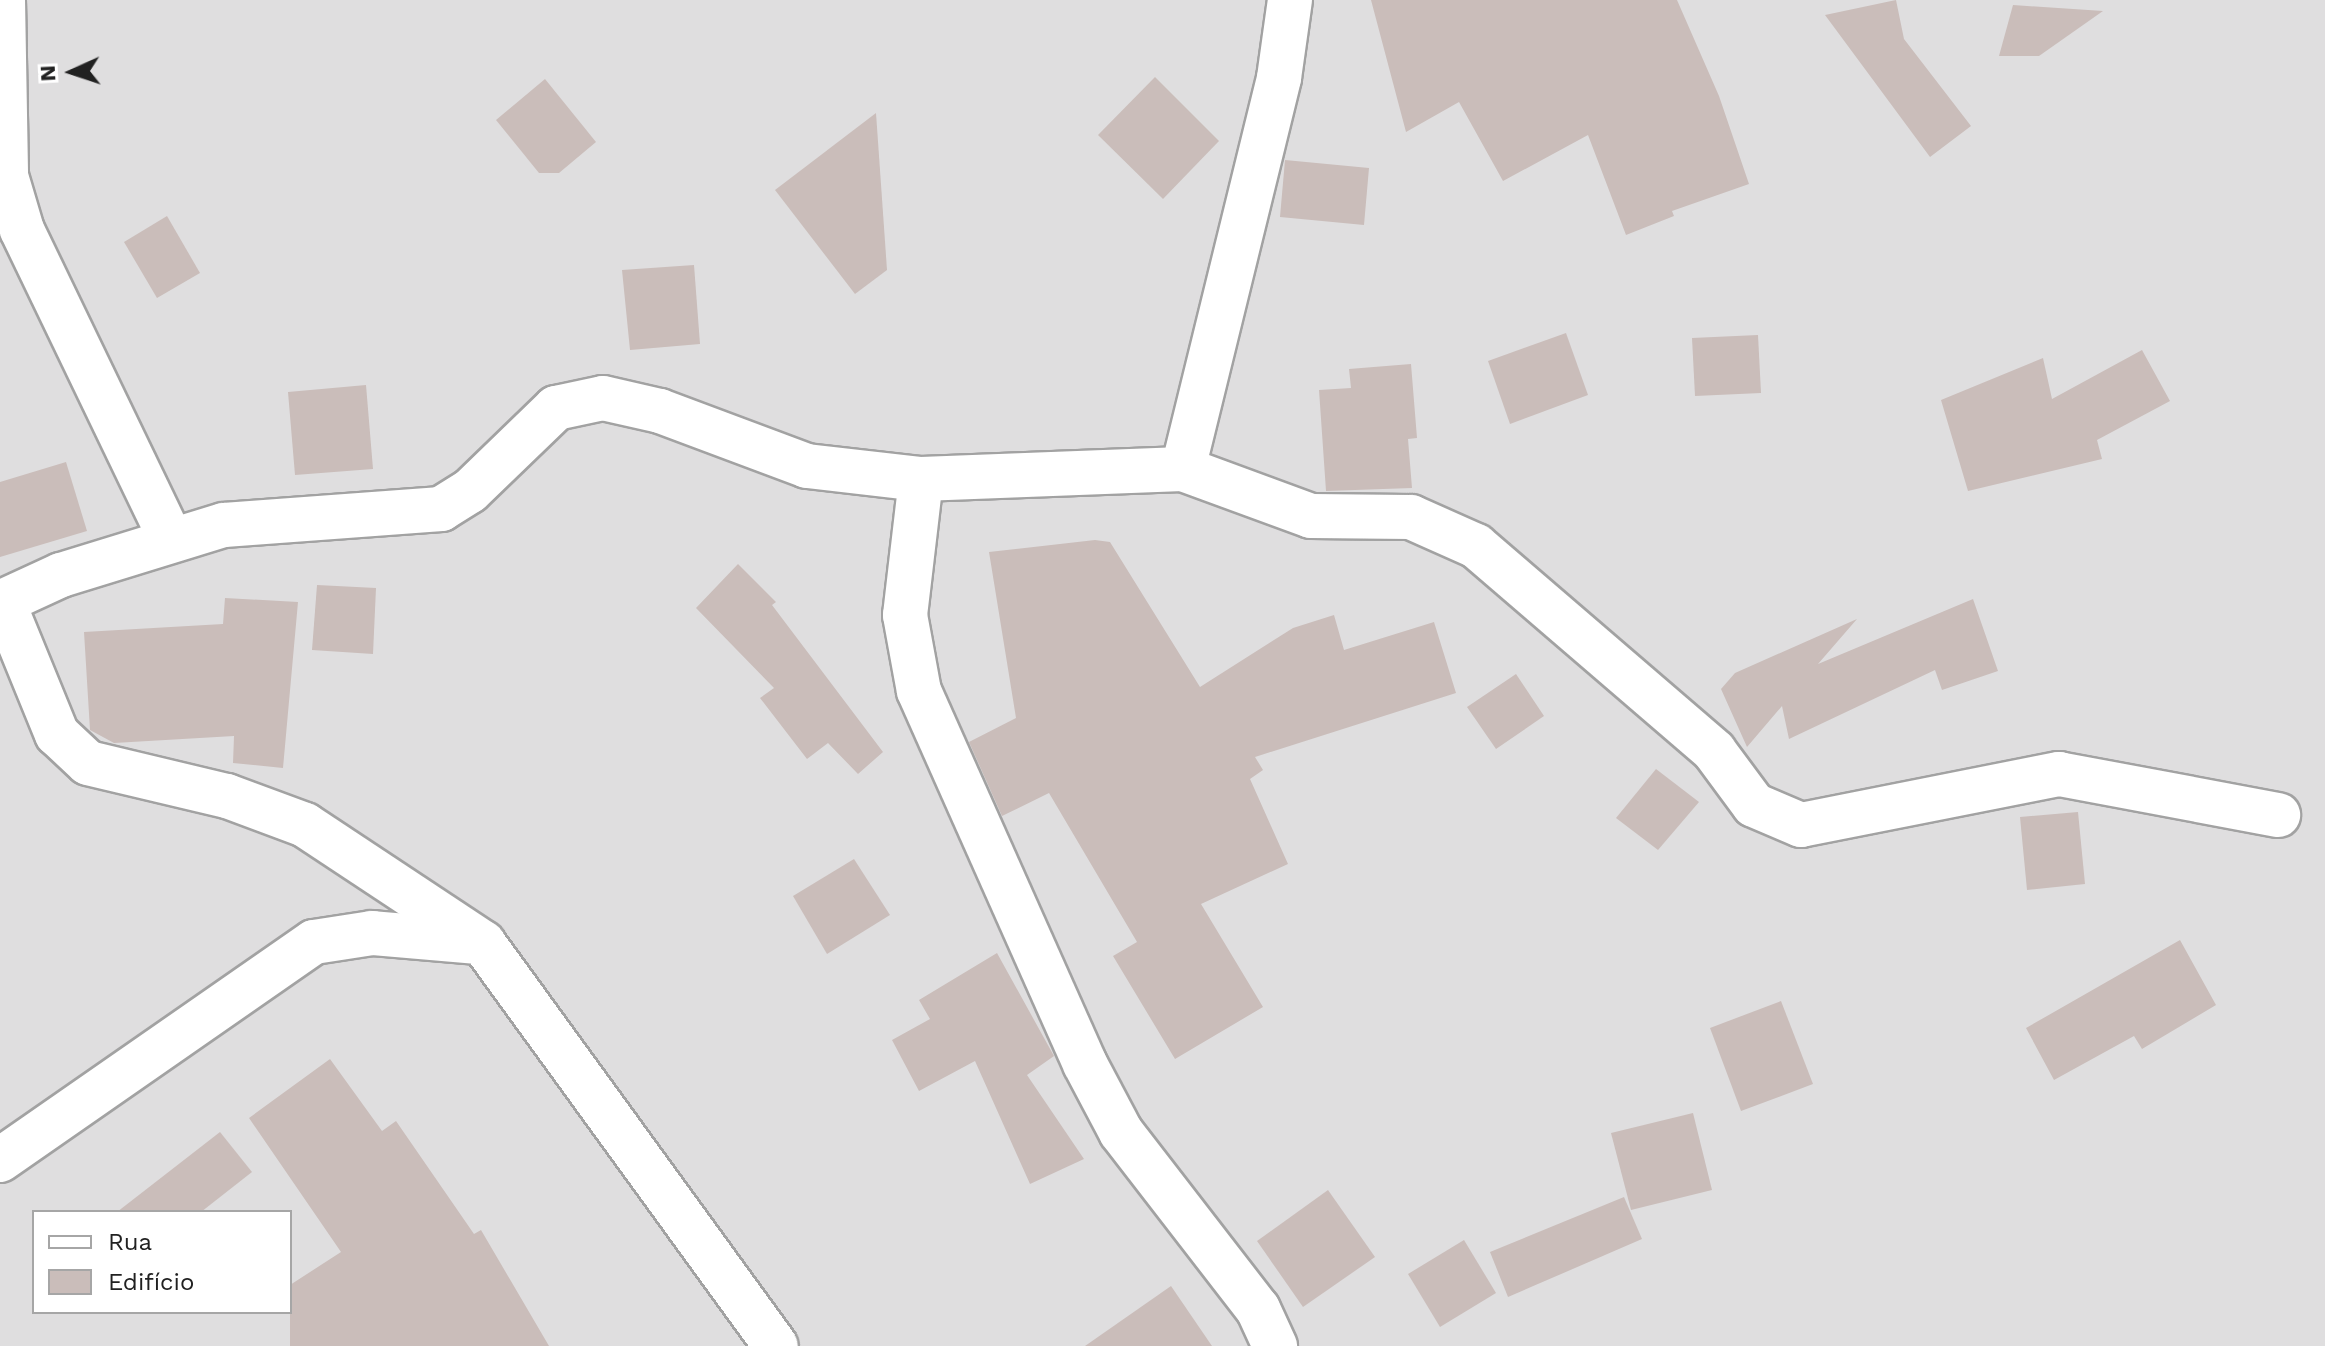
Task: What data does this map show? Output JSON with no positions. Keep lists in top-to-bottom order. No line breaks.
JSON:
{"legend":["Rua","Edifício"],"north":"left"}
